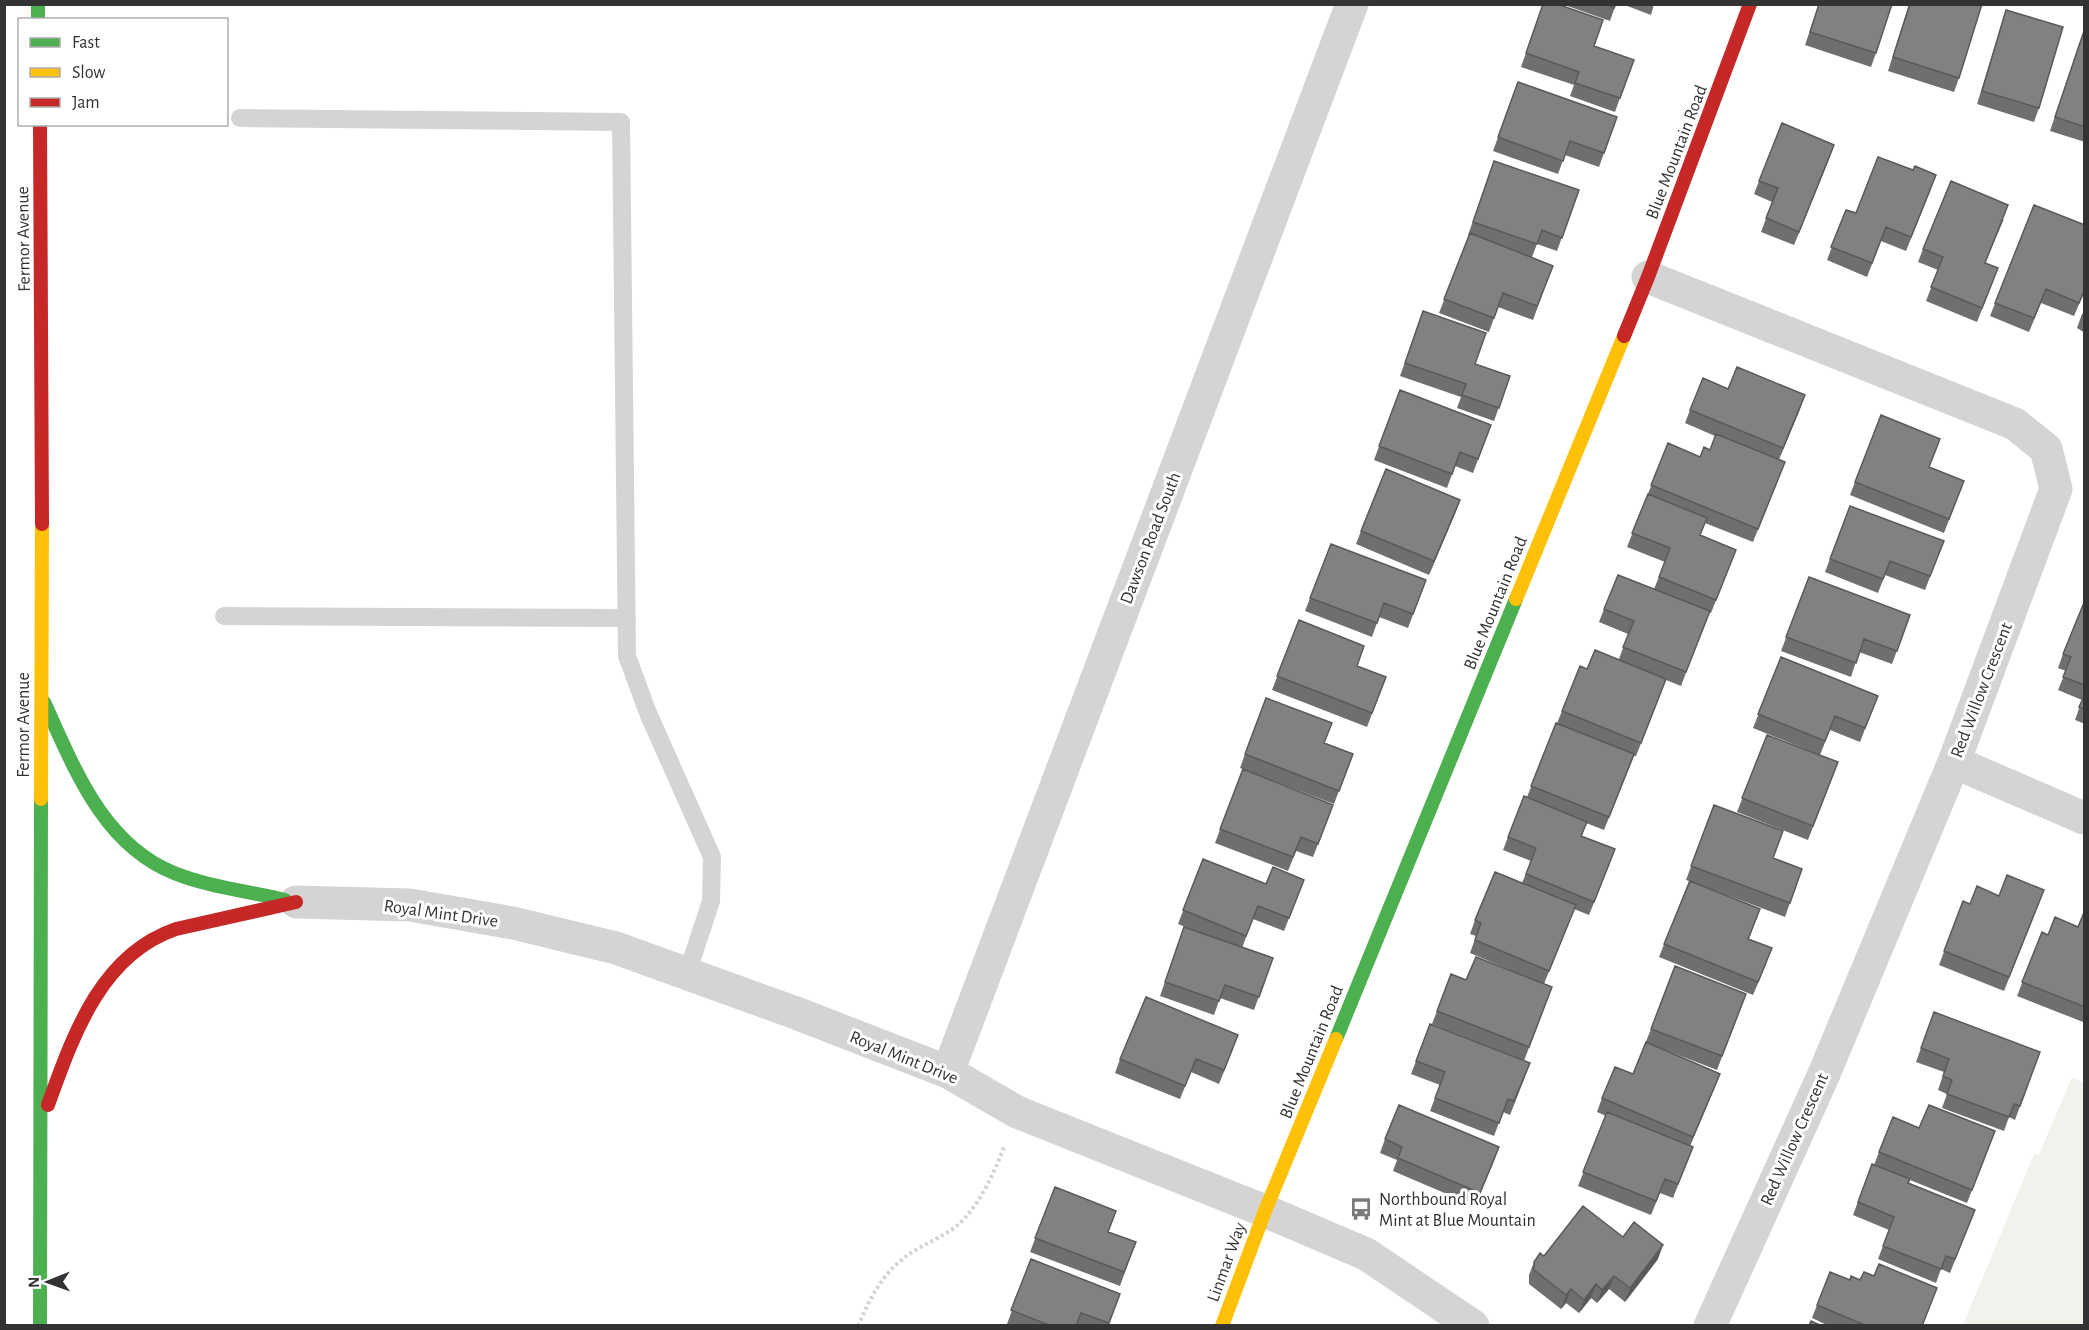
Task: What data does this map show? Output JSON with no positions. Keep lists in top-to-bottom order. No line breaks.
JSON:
{"streets":{"main road":["Blue Mountain Road","Fermor Avenue","Linmar Way"],"street":["Dawson Road South","Red Willow Crescent","Royal Mint Drive"]},"crossings":[["Blue Mountain Road","Red Willow Crescent"],["Blue Mountain Road","Royal Mint Drive"],["Blue Mountain Road","Linmar Way"],["Dawson Road South","Royal Mint Drive"],["Royal Mint Drive","Linmar Way"]],"places":{"bus stop":["Northbound Royal Mint at Blue Mountain"]},"legend":["Fast","Slow","Jam"],"north":"left"}
